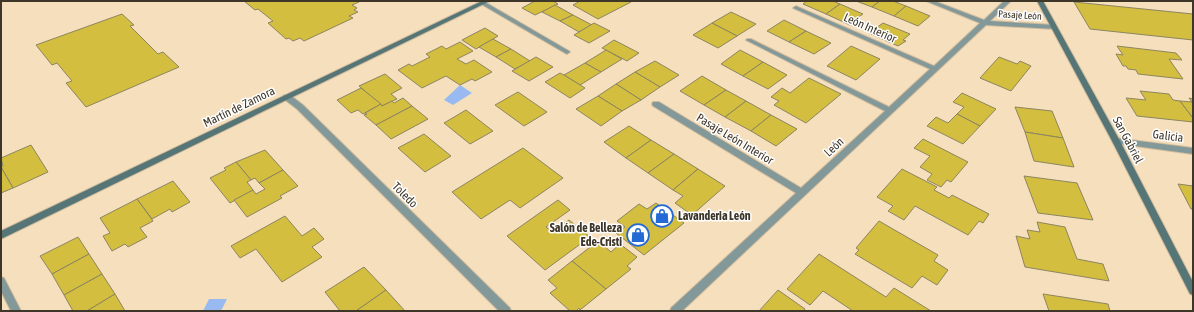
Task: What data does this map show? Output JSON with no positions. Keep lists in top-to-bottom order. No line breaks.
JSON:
{"streets":{"street":["Pasaje León","León Interior","Martín de Zamora","Galicia","Pasaje León Interior","San Gabriel","León","Toledo"]},"crossings":[["Pasaje León","San Gabriel"],["Pasaje León","León"],["León Interior","León"],["Martín de Zamora","Toledo"],["Galicia","San Gabriel"],["Pasaje León Interior","León"]],"places":{"shop":["Lavanderia León","Salón de Belleza Ede-Cristi"]}}
